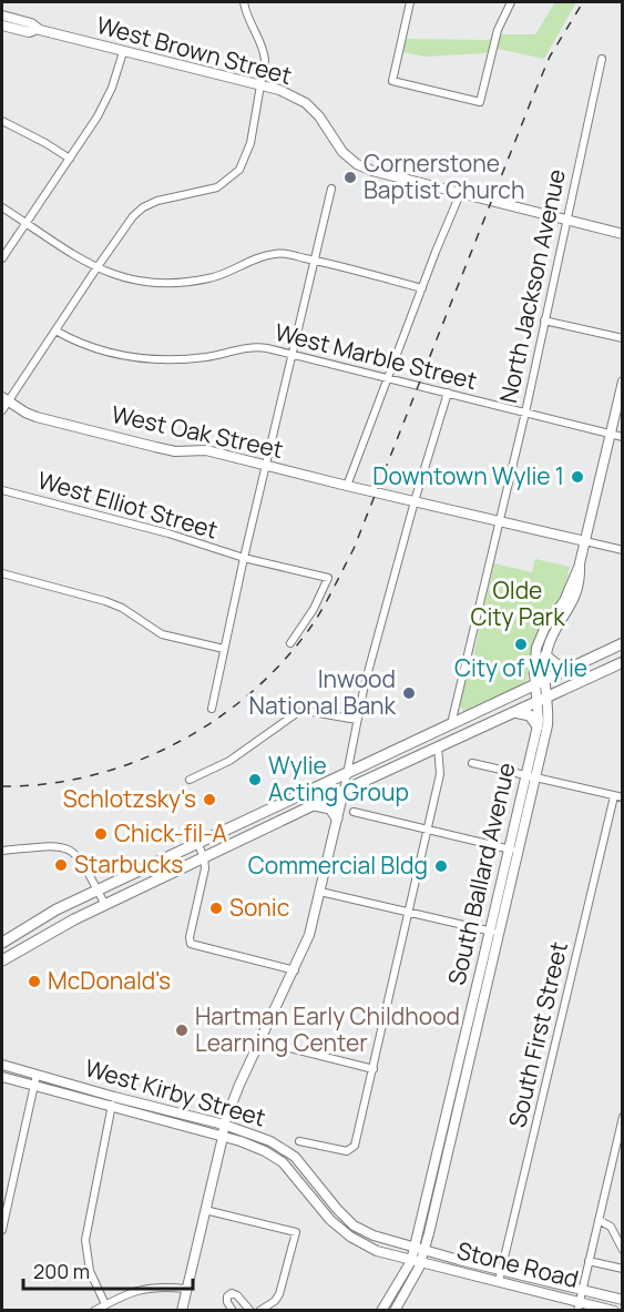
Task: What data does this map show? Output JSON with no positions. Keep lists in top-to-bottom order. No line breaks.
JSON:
{"streets":{"main road":["West Brown Street","South Ballard Avenue","West Kirby Street","Stone Road"],"street":["North Jackson Avenue","West Marble Street","West Oak Street","West Elliot Street","South First Street"]},"crossings":[["West Brown Street","North Jackson Avenue"],["North Jackson Avenue","West Marble Street"],["North Jackson Avenue","West Oak Street"],["West Marble Street","South Ballard Avenue"],["West Oak Street","South Ballard Avenue"],["South Ballard Avenue","West Kirby Street"],["South Ballard Avenue","Stone Road"],["South First Street","Stone Road"],["West Kirby Street","Stone Road"]],"parks":["Olde City Park"],"places":["Cornerstone Baptist Church","Downtown Wylie 1","City of Wylie","Inwood National Bank","Wylie Acting Group","Schlotzsky's","Chick-fil-A","Starbucks","Commercial Bldg","Sonic","McDonald's","Hartman Early Childhood Learning Center"],"scale_bar":"200 m"}
